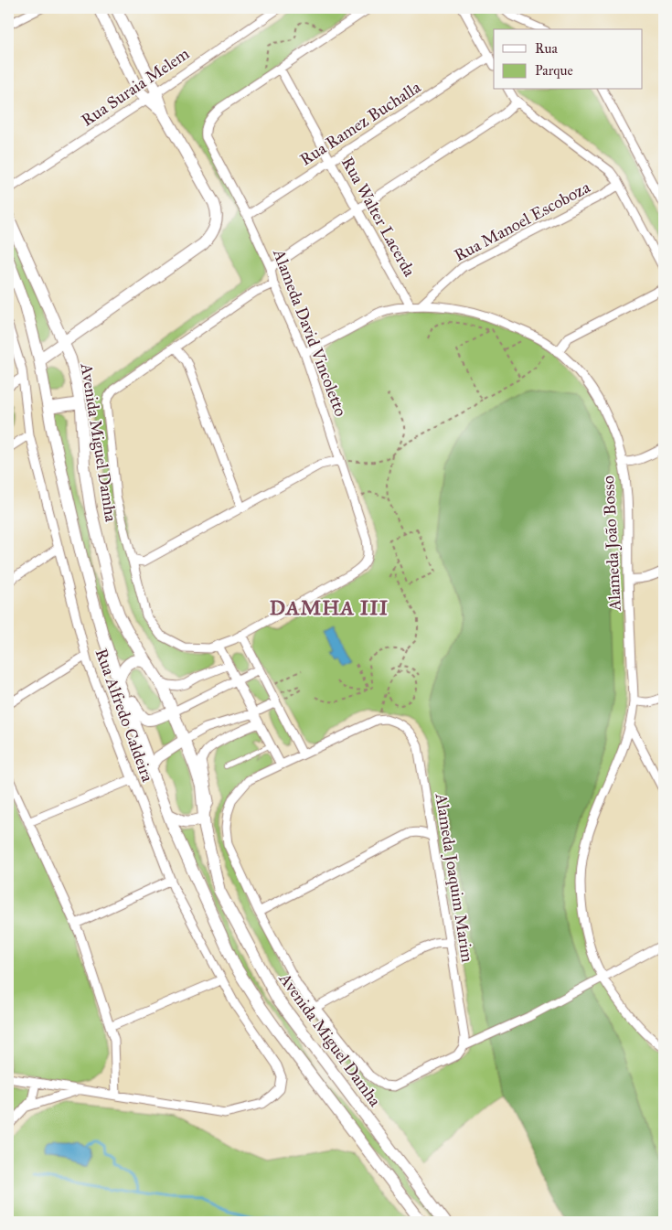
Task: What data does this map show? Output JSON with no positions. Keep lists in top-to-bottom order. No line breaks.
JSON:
{"streets":{"street":["Rua Suraia Melem","Rua Ramez Buchalla","Rua Walter Lacerda","Rua Manoel Escoboza","Alameda David Vincoletto","Avenida Miguel Damha","Alameda João Bosso","Rua Alfredo Caldeira","Alameda Joaquim Marim"]},"crossings":[["Rua Ramez Buchalla","Rua Walter Lacerda"],["Rua Ramez Buchalla","Alameda David Vincoletto"],["Rua Walter Lacerda","Alameda João Bosso"],["Rua Manoel Escoboza","Alameda João Bosso"],["Alameda David Vincoletto","Alameda João Bosso"]],"districts":["DAMHA III"],"legend":["Rua","Parque"]}
